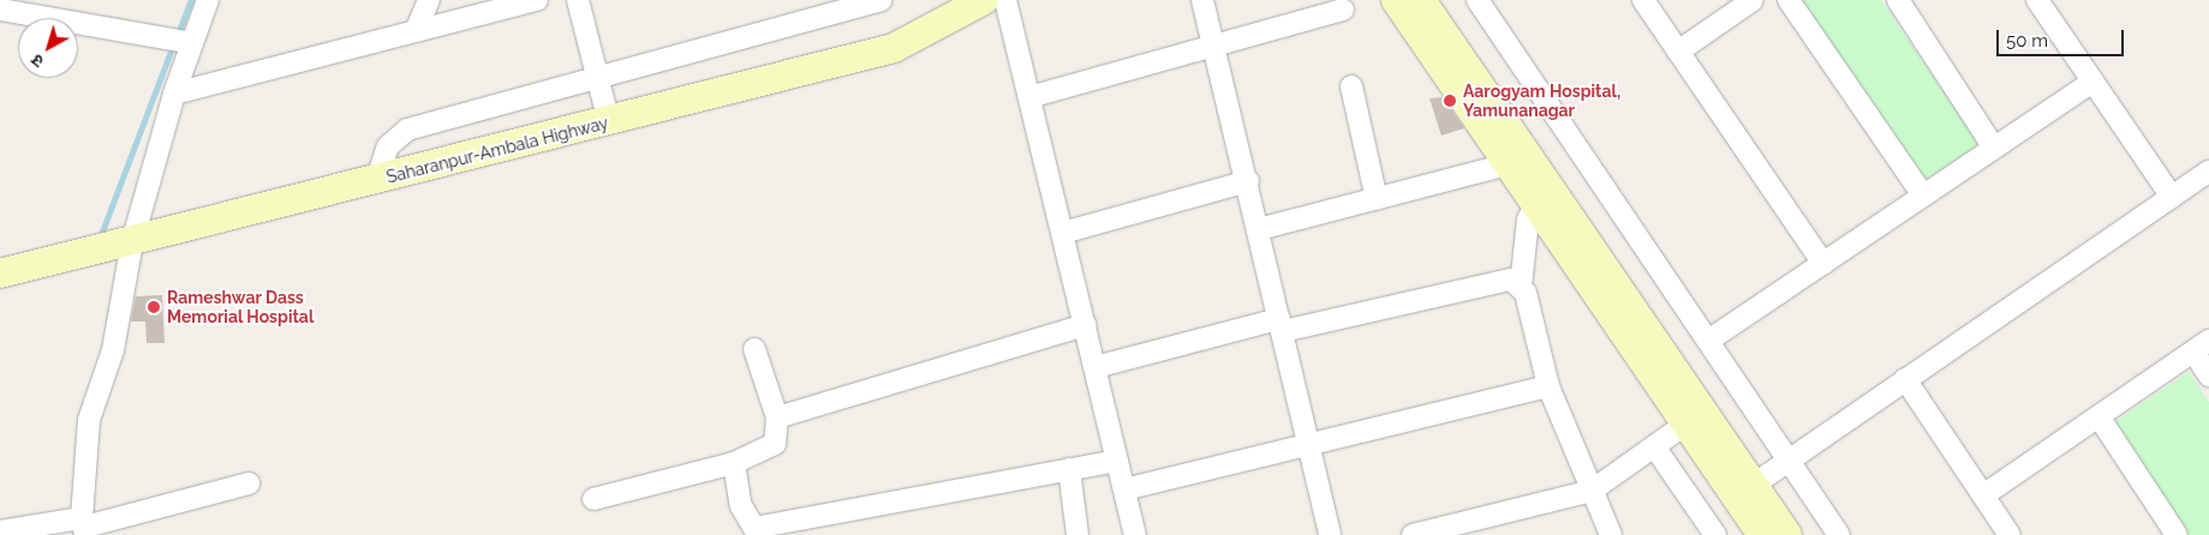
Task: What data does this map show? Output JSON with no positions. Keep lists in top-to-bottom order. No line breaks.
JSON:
{"streets":{"street":["Saharanpur-Ambala Highway"]},"places":["Aarogyam Hospital, Yamunanagar","Rameshwar Dass Memorial Hospital"],"scale_bar":"50 m","north":"bottom left"}
